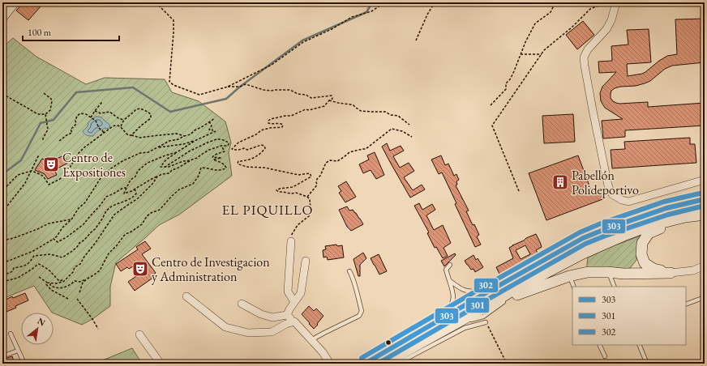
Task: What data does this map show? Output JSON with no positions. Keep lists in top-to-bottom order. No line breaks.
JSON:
{"districts":["EL PIQUILLO"],"places":{"theatre":["Centro de Expositiones","Centro de Investigacion y Administration"],"building":["Pabellón Polideportivo"]},"lines":["transit line 302","transit line 303","transit line 301"],"legend":["303","301","302"],"scale_bar":"100 m","north":"top right"}
